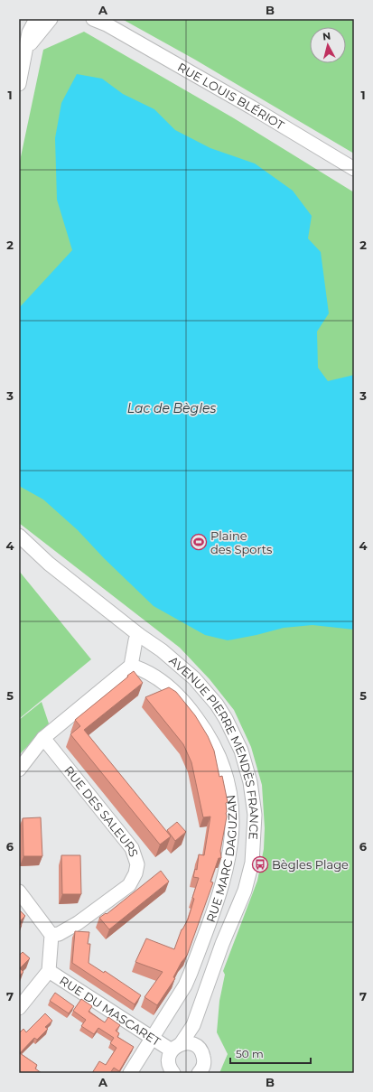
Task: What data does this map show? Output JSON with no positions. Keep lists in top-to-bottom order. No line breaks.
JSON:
{"streets":{"street":["RUE LOUIS BLÉRIOT","AVENUE PIERRE MENDÈS FRANCE","RUE DES SALEURS","RUE MARC DAGUZAN","RUE DU MASCARET"]},"crossings":[["AVENUE PIERRE MENDÈS FRANCE","RUE DU MASCARET"],["RUE MARC DAGUZAN","RUE DU MASCARET"]],"water":["Lac de Bègles"],"places":{"sports":["Plaine des Sports"],"bus stop":["Bègles Plage"]},"scale_bar":"50 m","north":"top","grid":{"columns":["A","B"],"rows":["1","2","3","4","5","6","7"]}}
